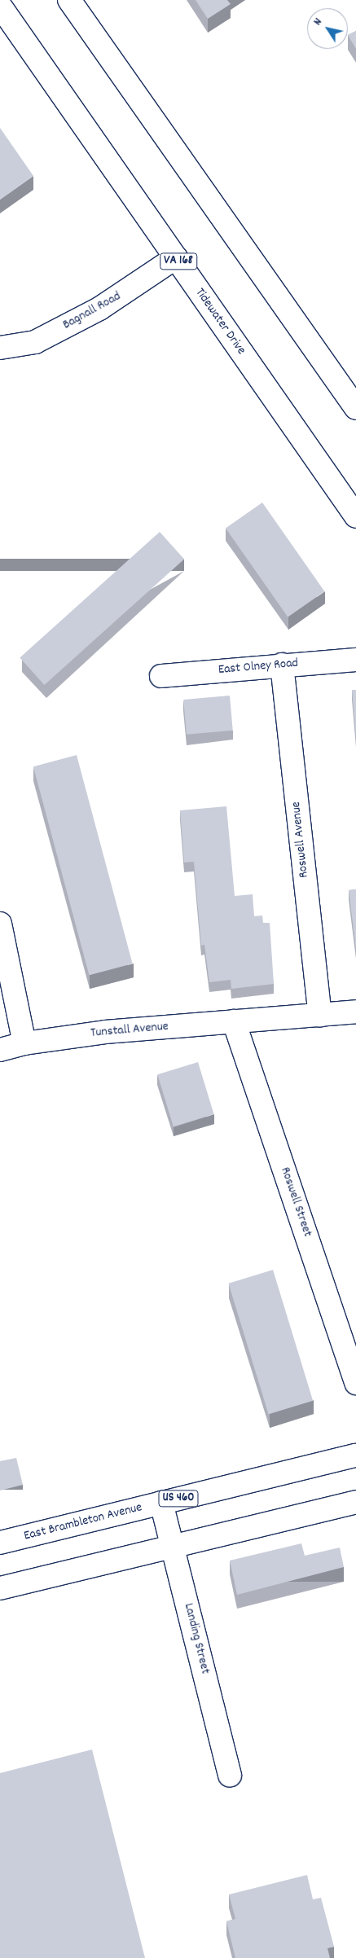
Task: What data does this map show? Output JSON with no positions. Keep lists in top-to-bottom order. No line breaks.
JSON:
{"streets":{"main road":["VA 168","Bagnall Road","Tidewater Drive","East Olney Road","Roswell Avenue","Tunstall Avenue","Roswell Street","US 460","East Brambleton Avenue","Landing Street"]},"crossings":[["Bagnall Road","Tidewater Drive"],["East Olney Road","Roswell Avenue"],["Roswell Avenue","Tunstall Avenue"],["Tunstall Avenue","Roswell Street"],["East Brambleton Avenue","Landing Street"]],"north":"top left"}
